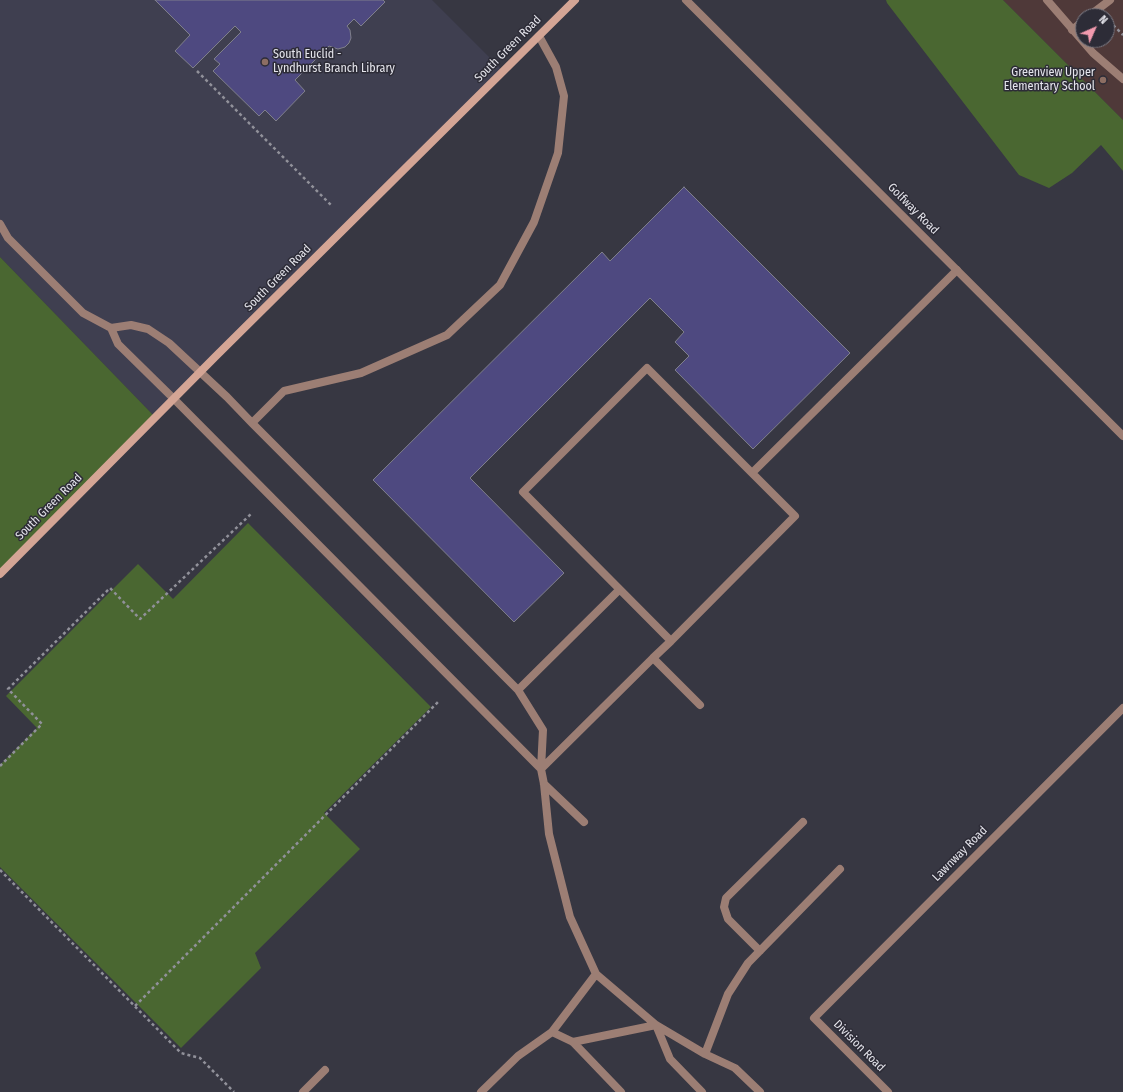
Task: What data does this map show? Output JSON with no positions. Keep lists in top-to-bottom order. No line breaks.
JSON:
{"streets":{"main road":["South Green Road"],"street":["Golfway Road","Lawnway Road","Division Road"]},"crossings":[["Lawnway Road","Division Road"]],"places":["South Euclid - Lyndhurst Branch Library","Greenview Upper Elementary School"],"north":"top right"}
